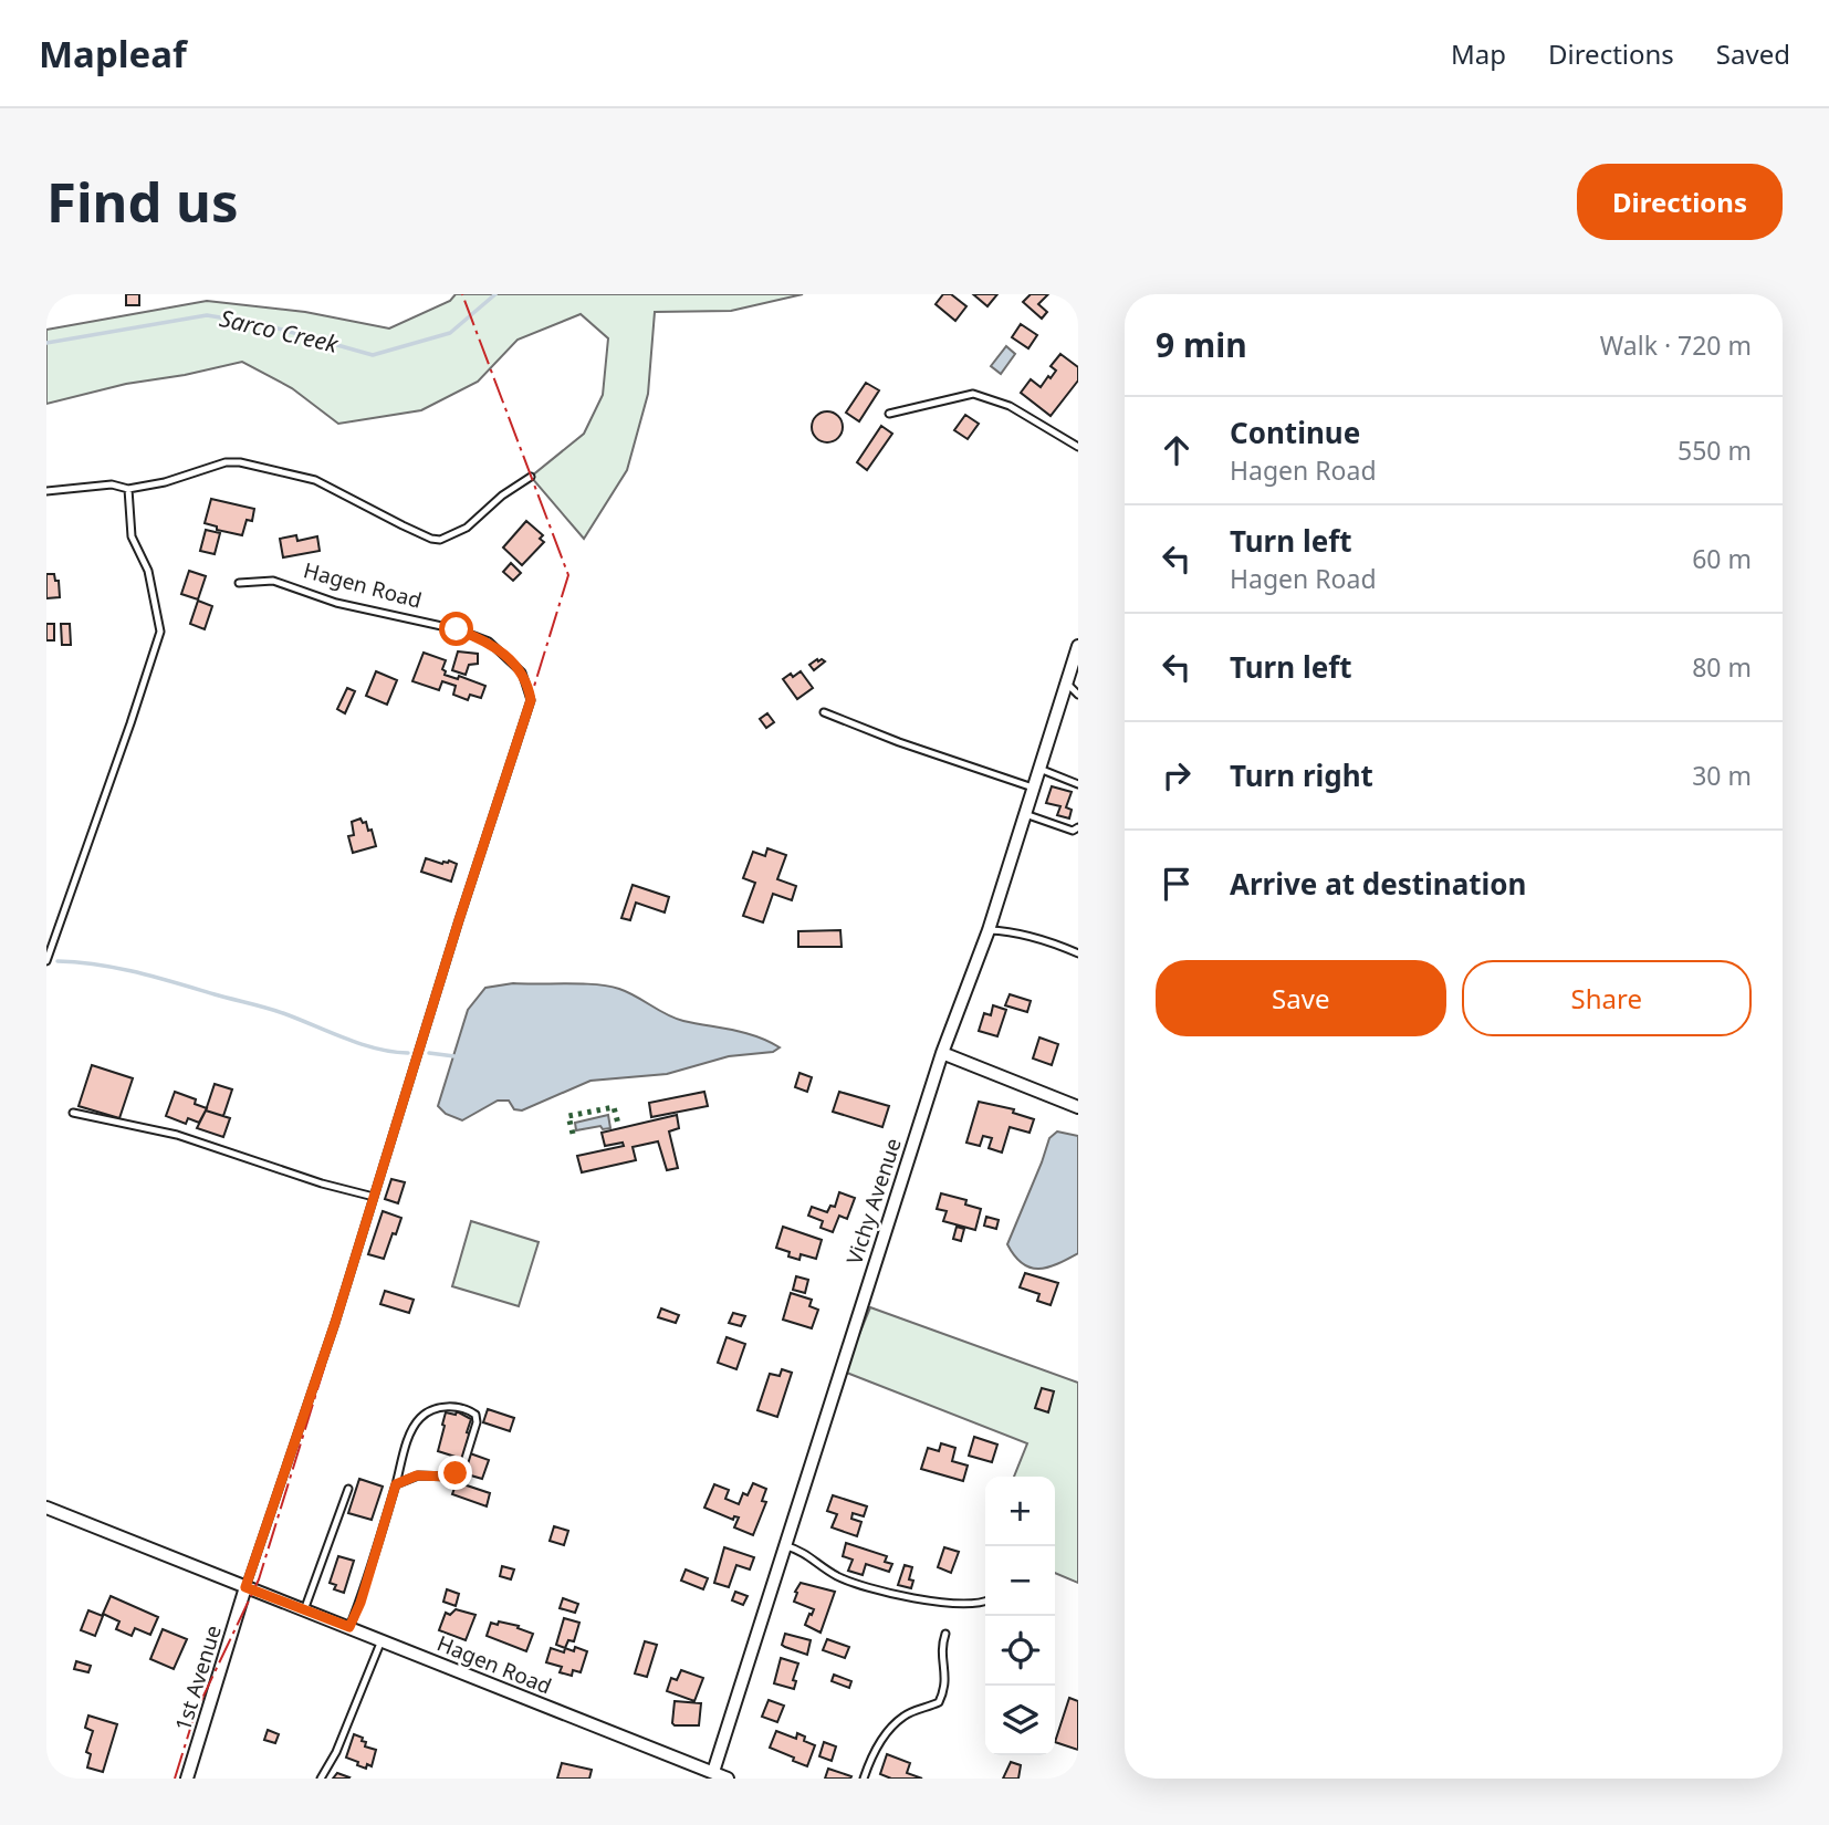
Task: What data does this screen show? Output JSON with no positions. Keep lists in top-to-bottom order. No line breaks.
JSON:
{"streets":{"street":["Hagen Road","Vichy Avenue","1st Avenue"]},"crossings":[["Hagen Road","Vichy Avenue"],["Hagen Road","1st Avenue"]],"water":["Sarco Creek"],"page":{"header":"Mapleaf","nav":["Map","Directions","Saved"],"buttons":["Directions",["Save","Share"]],"title":"Find us","heading":["9 min","Walk · 720 m"],"list":[["Continue","Hagen Road","550 m"],["Turn left","Hagen Road","60 m"],["Turn left","80 m"],["Turn right","30 m"],"Arrive at destination"],"map_buttons":["+","−"]}}
